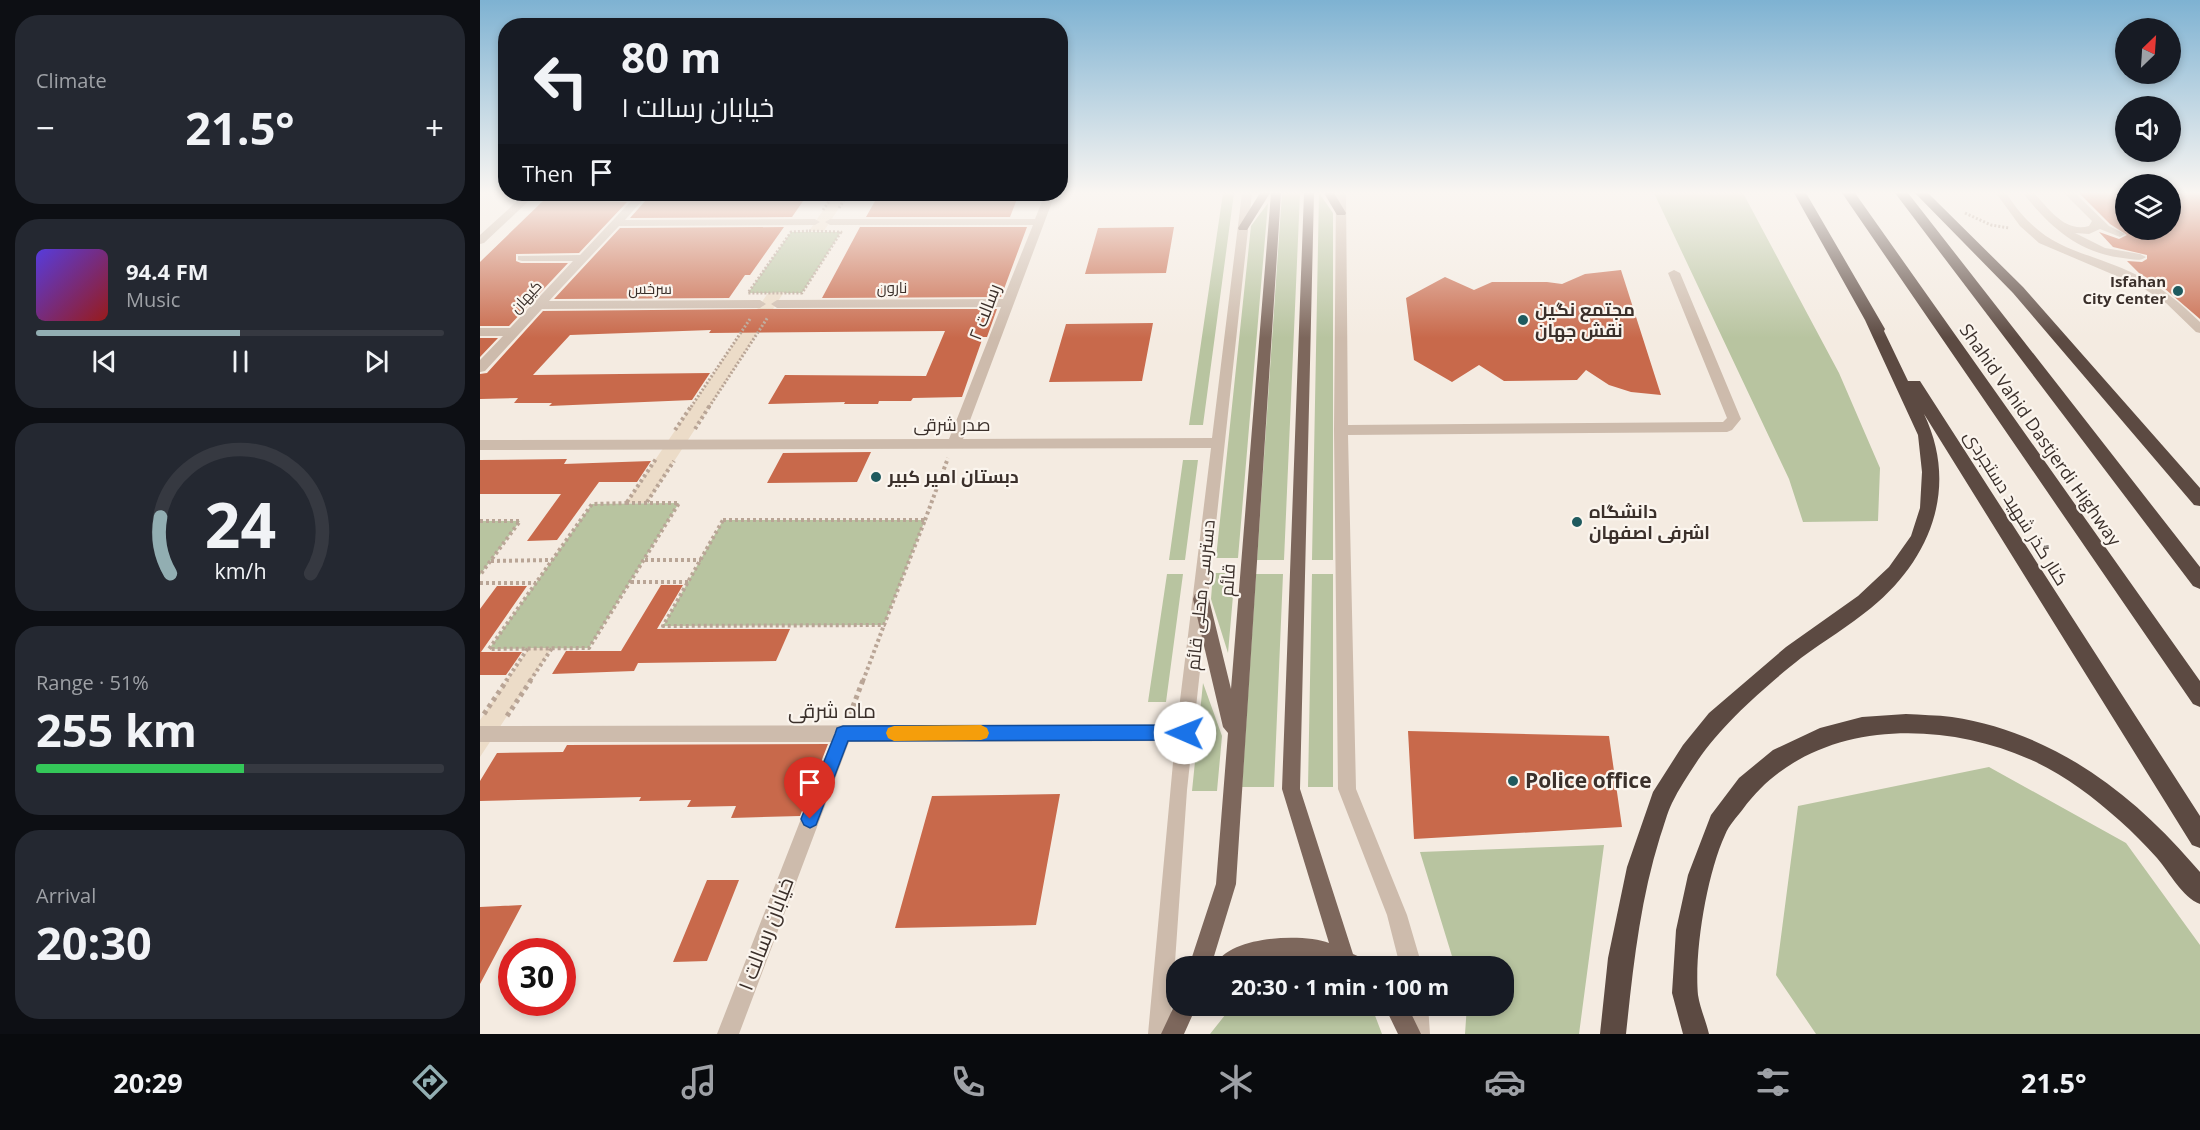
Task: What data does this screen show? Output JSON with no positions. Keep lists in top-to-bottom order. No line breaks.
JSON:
{"streets":{"highway":["Shahid Vahid Dastjerdi Highway","کنار گذر شهید دستجردی"],"main road":["قائم"],"street":["نارون","سرخس","کیهان","رسالت ۲","صدر شرقی","دسترسی محلی قائم","ماه شرقی","خیابان رسالت ۱"]},"crossings":[["نارون","رسالت ۲"],["سرخس","کیهان"],["رسالت ۲","صدر شرقی"],["صدر شرقی","دسترسی محلی قائم"],["دسترسی محلی قائم","ماه شرقی"],["ماه شرقی","خیابان رسالت ۱"]],"places":["Isfahan City Center","مجتمع نگین نقش جهان","دبستان امیر کبیر","دانشگاه اشرفی اصفهان","Police office"],"north":"top right","page":{"tile":["Climate",["Range · 51%","255 km"],["Arrival","20:30"]],"turn":["80 m","خیابان رسالت ۱"],"heat":["−","21.5°","+"],"then":"Then","song":["94.4 FM","Music"],"limit":"30","trip":"20:30 · 1 min · 100 m","tabs":["20:29","21.5°"],"gauge":["24","km/h"]}}
